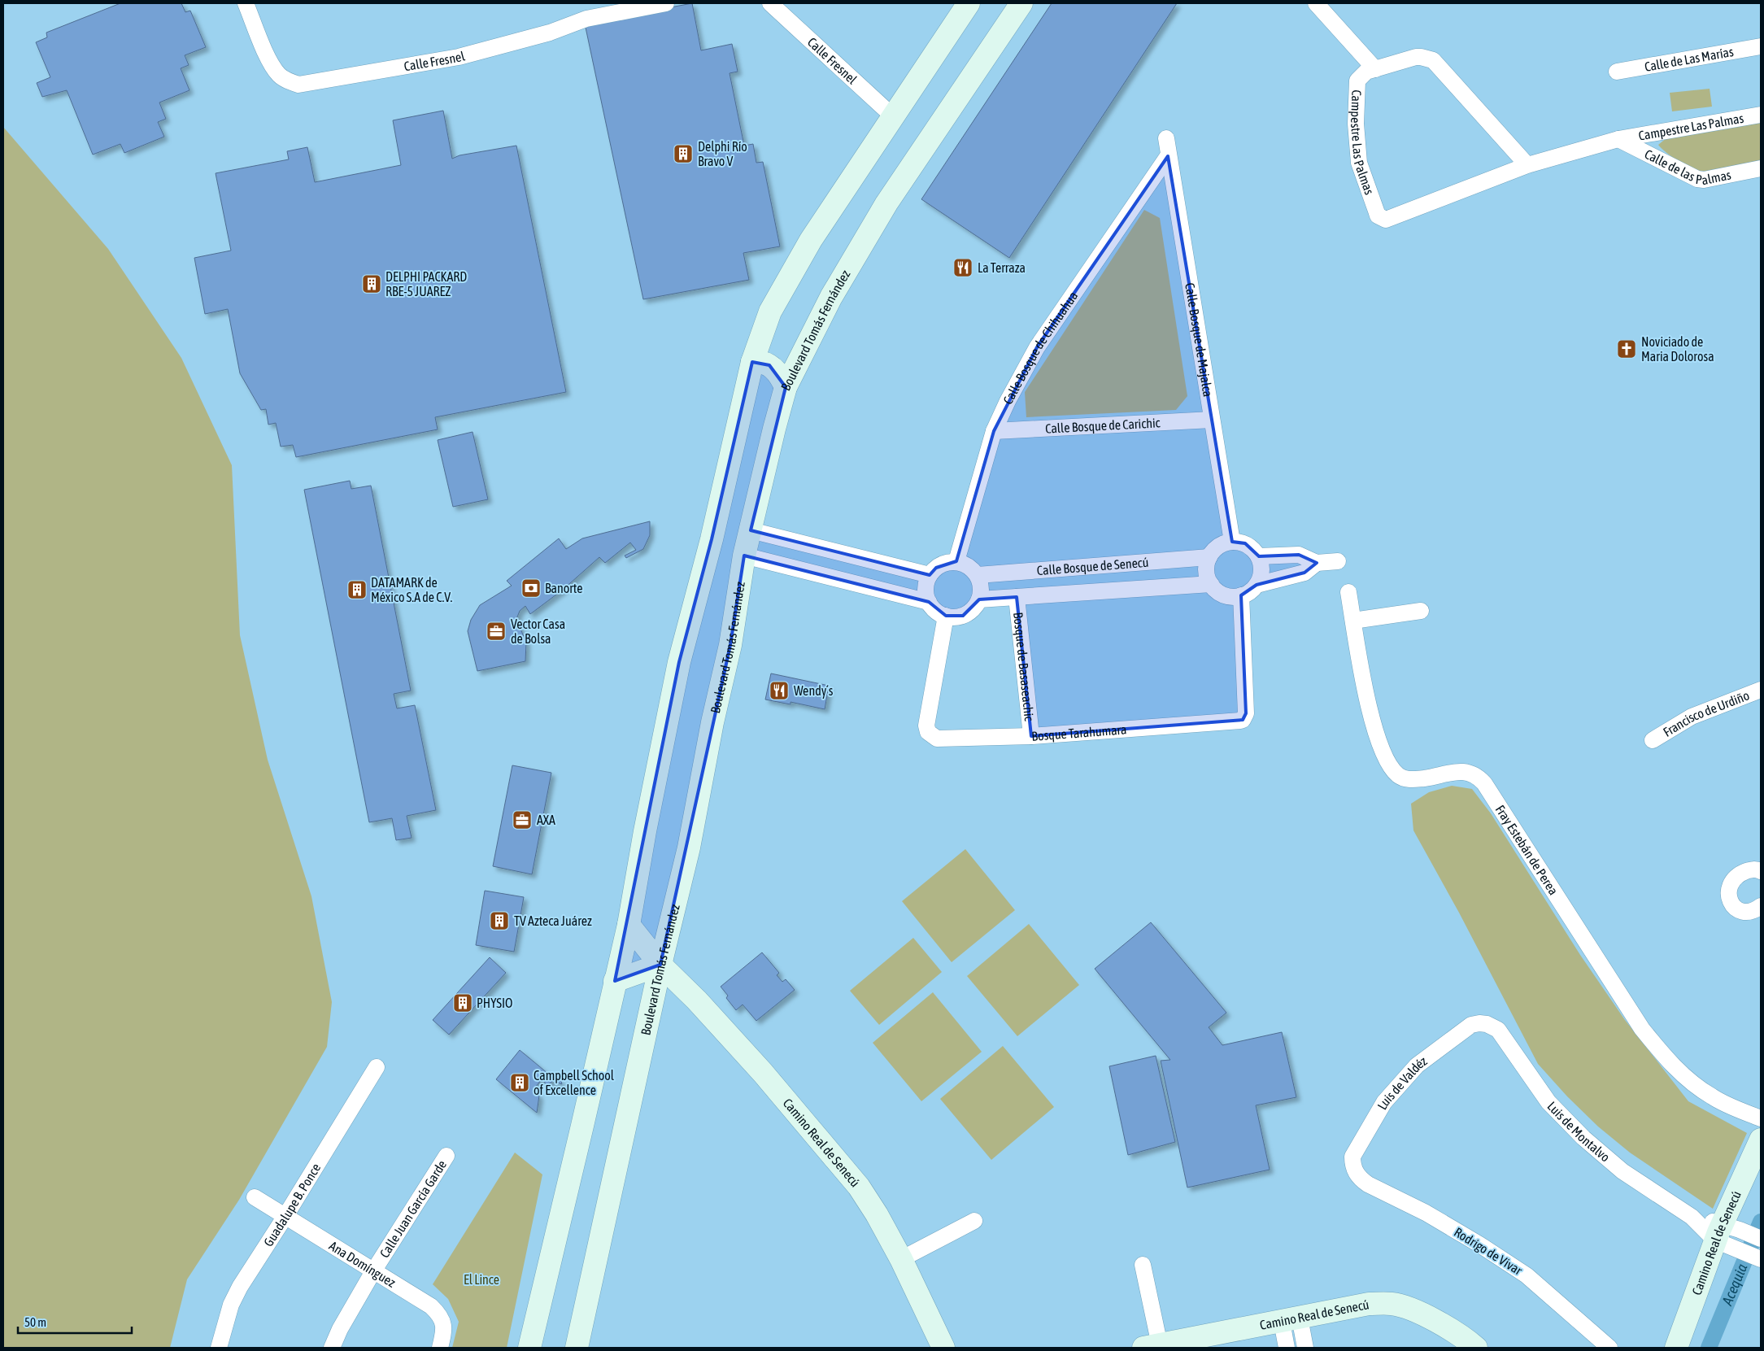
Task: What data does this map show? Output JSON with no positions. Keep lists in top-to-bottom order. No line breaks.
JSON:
{"streets":{"main road":["Boulevard Tomás Fernández","Camino Real de Senecú"],"street":["Calle de Las Marías","Calle Fresnel","Campestre Las Palmas","Calle de las Palmas","Calle Bosque de Majalca","Calle Bosque de Chihuahua","Calle Bosque de Carichic","Calle Bosque de Senecú","Bosque de Basaseachic","Francisco de Urdiño","Bosque Tarahumara","Fray Estebán de Perea","Luis de Valdéz","Luis de Montalvo","Guadalupe B. Ponce","Calle Juan García Garde","Rodrigo de Vivar","Ana Domínguez"]},"crossings":[["Campestre Las Palmas","Calle de las Palmas"],["Boulevard Tomás Fernández","Camino Real de Senecú"],["Calle Bosque de Majalca","Calle Bosque de Chihuahua"],["Calle Bosque de Majalca","Calle Bosque de Carichic"],["Calle Bosque de Majalca","Calle Bosque de Senecú"],["Calle Bosque de Majalca","Bosque Tarahumara"],["Calle Bosque de Chihuahua","Calle Bosque de Carichic"],["Calle Bosque de Chihuahua","Calle Bosque de Senecú"],["Calle Bosque de Chihuahua","Bosque Tarahumara"],["Calle Bosque de Senecú","Bosque de Basaseachic"],["Calle Bosque de Senecú","Bosque Tarahumara"],["Bosque de Basaseachic","Bosque Tarahumara"],["Luis de Valdéz","Luis de Montalvo"],["Luis de Valdéz","Rodrigo de Vivar"],["Luis de Montalvo","Camino Real de Senecú"],["Guadalupe B. Ponce","Ana Domínguez"],["Calle Juan García Garde","Ana Domínguez"]],"water":["Acequia"],"parks":["El Lince"],"places":{"building":["Delphi Río Bravo V","DELPHI PACKARD RBE-5 JUAREZ","DATAMARK de México S.A de C.V.","TV Azteca Juárez","PHYSIO","Campbell School of Excellence"],"restaurant":["La Terraza","Wendy´s"],"church":["Noviciado de Maria Dolorosa"],"bank":["Banorte"],"office":["Vector Casa de Bolsa","AXA"]},"scale_bar":"50 m"}
